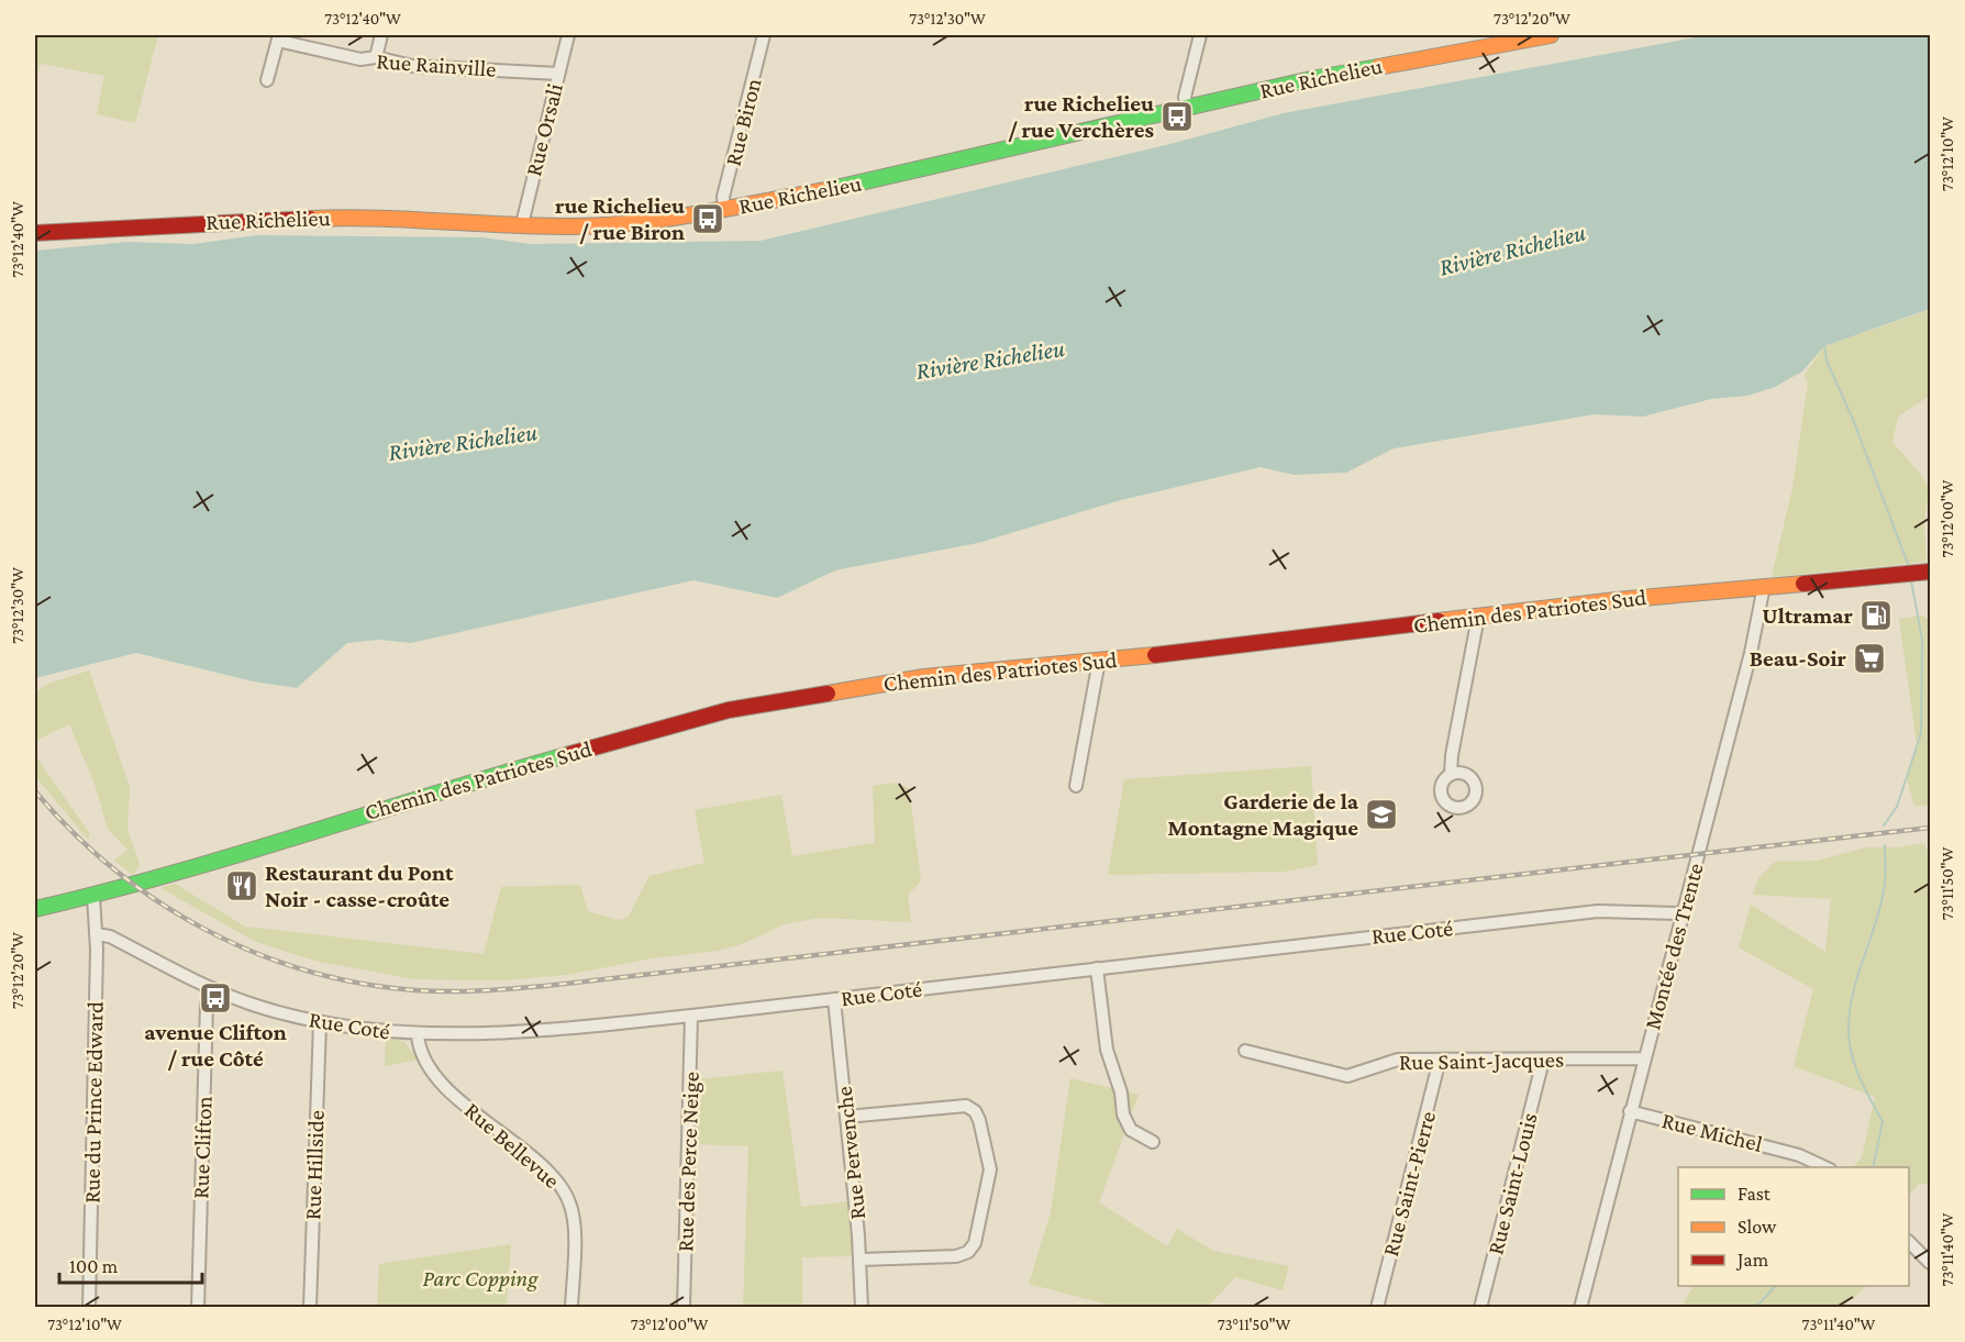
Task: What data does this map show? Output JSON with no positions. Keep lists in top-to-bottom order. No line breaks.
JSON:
{"streets":{"main road":["Rue Richelieu","Chemin des Patriotes Sud"],"street":["Rue Rainville","Rue Biron","Rue Orsali","Rue Coté","Montée des Trente","Rue Saint-Jacques","Rue du Prince Edward","Rue Michel","Rue Bellevue","Rue Clifton","Rue Pervenche","Rue des Perce Neige","Rue Hillside","Rue Saint-Pierre","Rue Saint-Louis"]},"crossings":[["Rue Rainville","Rue Orsali"],["Rue Richelieu","Rue Biron"],["Rue Richelieu","Rue Orsali"],["Chemin des Patriotes Sud","Montée des Trente"],["Chemin des Patriotes Sud","Rue du Prince Edward"],["Rue Coté","Montée des Trente"],["Rue Coté","Rue du Prince Edward"],["Rue Coté","Rue Bellevue"],["Rue Coté","Rue Clifton"],["Rue Coté","Rue Pervenche"],["Rue Coté","Rue des Perce Neige"],["Rue Coté","Rue Hillside"],["Montée des Trente","Rue Saint-Jacques"],["Montée des Trente","Rue Michel"],["Rue Saint-Jacques","Rue Saint-Pierre"],["Rue Saint-Jacques","Rue Saint-Louis"]],"water":["Rivière Richelieu"],"parks":["Parc Copping"],"places":{"bus stop":["rue Richelieu / rue Verchères","rue Richelieu / rue Biron","avenue Clifton / rue Côté"],"fuel station":["Ultramar"],"supermarket":["Beau-Soir"],"school or university":["Garderie de la Montagne Magique"],"restaurant":["Restaurant du Pont Noir - casse-croûte"]},"legend":["Fast","Slow","Jam"],"scale_bar":"100 m","coordinates":["73°12'40\"W","73°12'30\"W","73°12'20\"W","73°12'10\"W","73°12'00\"W","73°11'50\"W","73°11'40\"W"]}
